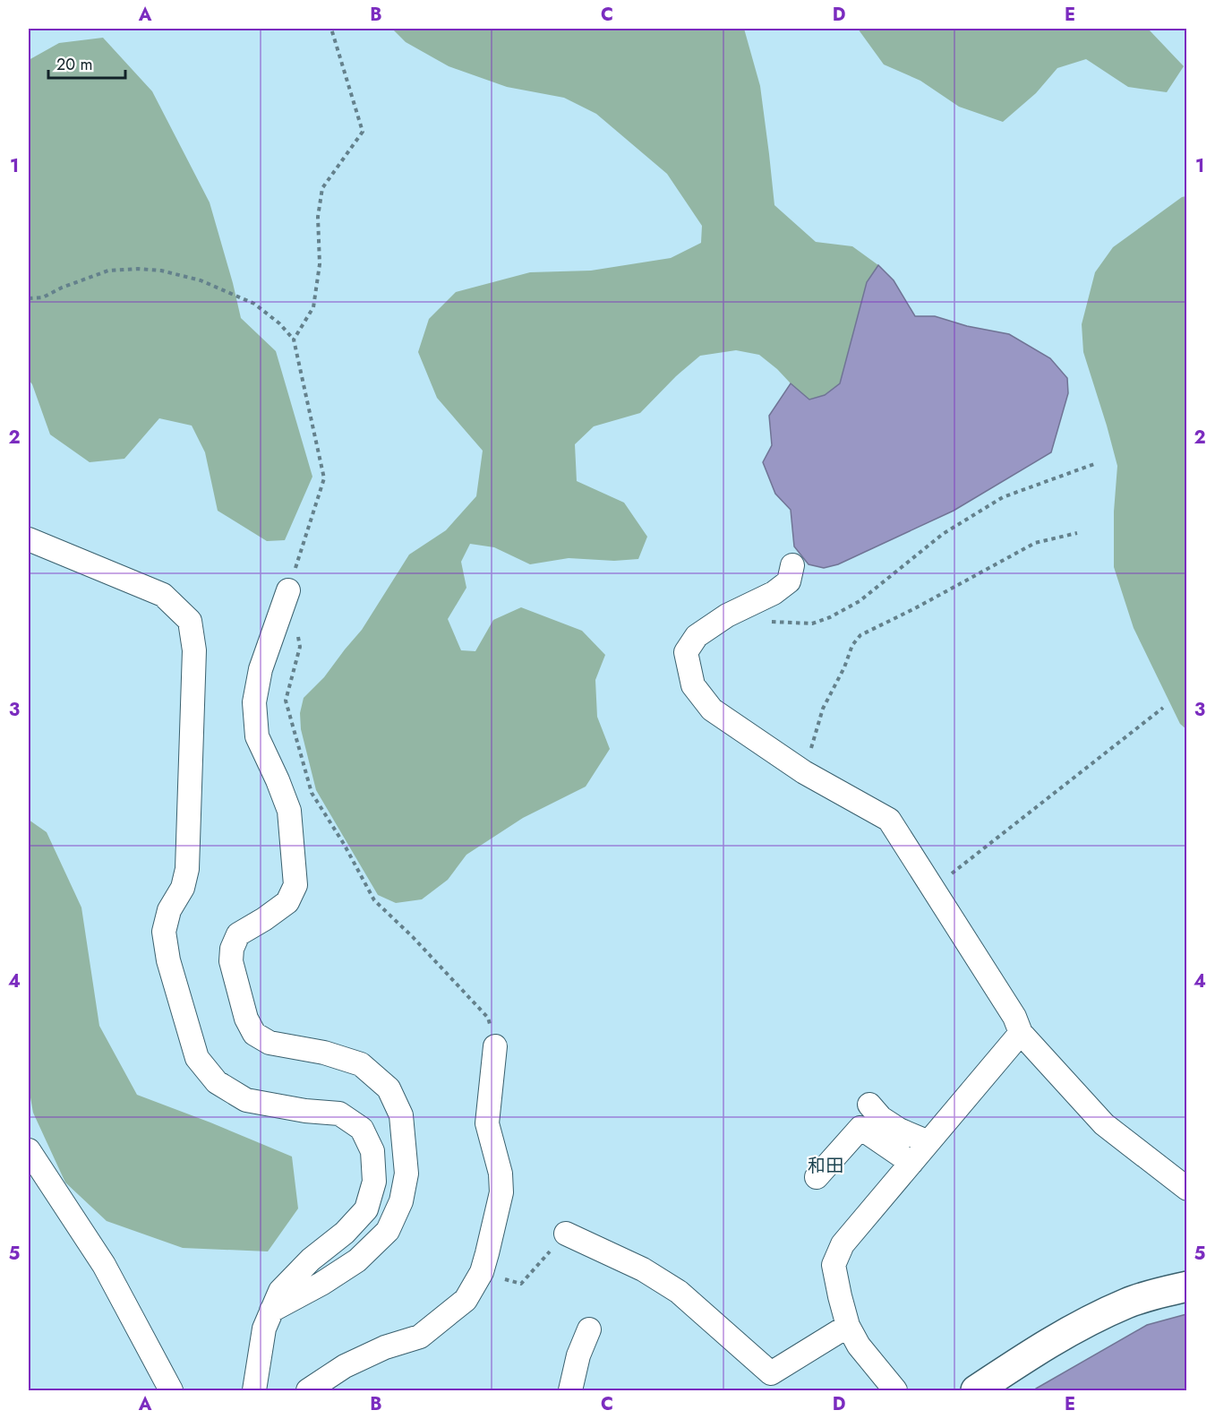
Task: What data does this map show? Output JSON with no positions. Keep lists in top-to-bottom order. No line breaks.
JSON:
{"districts":["和田"],"scale_bar":"20 m","grid":{"columns":["A","B","C","D","E"],"rows":["1","2","3","4","5"]}}
